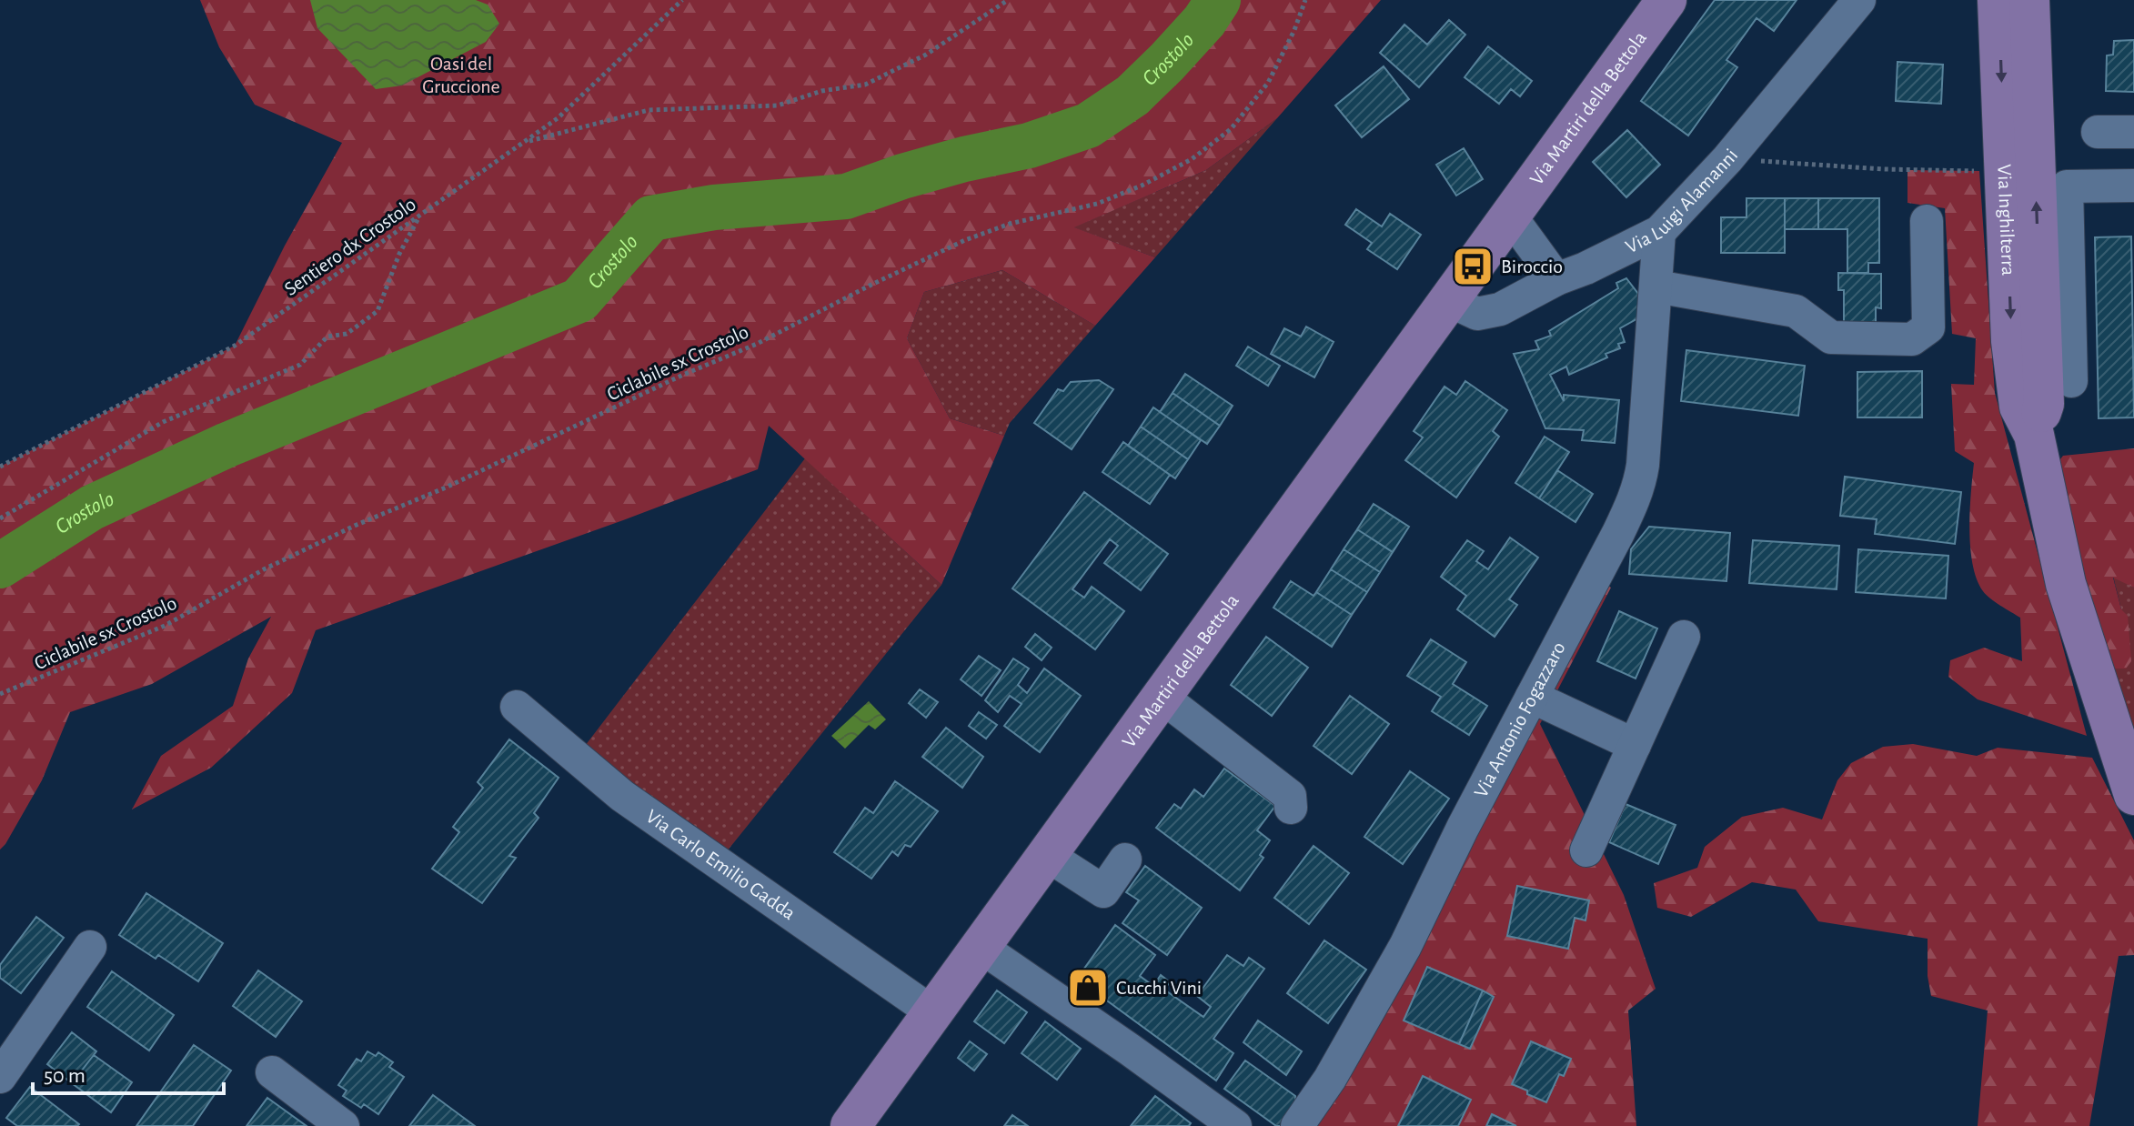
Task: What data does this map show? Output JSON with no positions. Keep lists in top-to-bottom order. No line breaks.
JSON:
{"streets":{"main road":["Via Martiri della Bettola","Via Inghilterra"],"street":["Via Luigi Alamanni","Via Antonio Fogazzaro","Via Carlo Emilio Gadda"],"path":["Sentiero dx Crostolo","Ciclabile sx Crostolo"]},"crossings":[["Via Martiri della Bettola","Via Luigi Alamanni"],["Via Martiri della Bettola","Via Carlo Emilio Gadda"],["Via Luigi Alamanni","Via Antonio Fogazzaro"]],"water":["Crostolo"],"parks":["Oasi del Gruccione"],"places":{"bus stop":["Biroccio"],"shop":["Cucchi Vini"]},"scale_bar":"50 m"}
